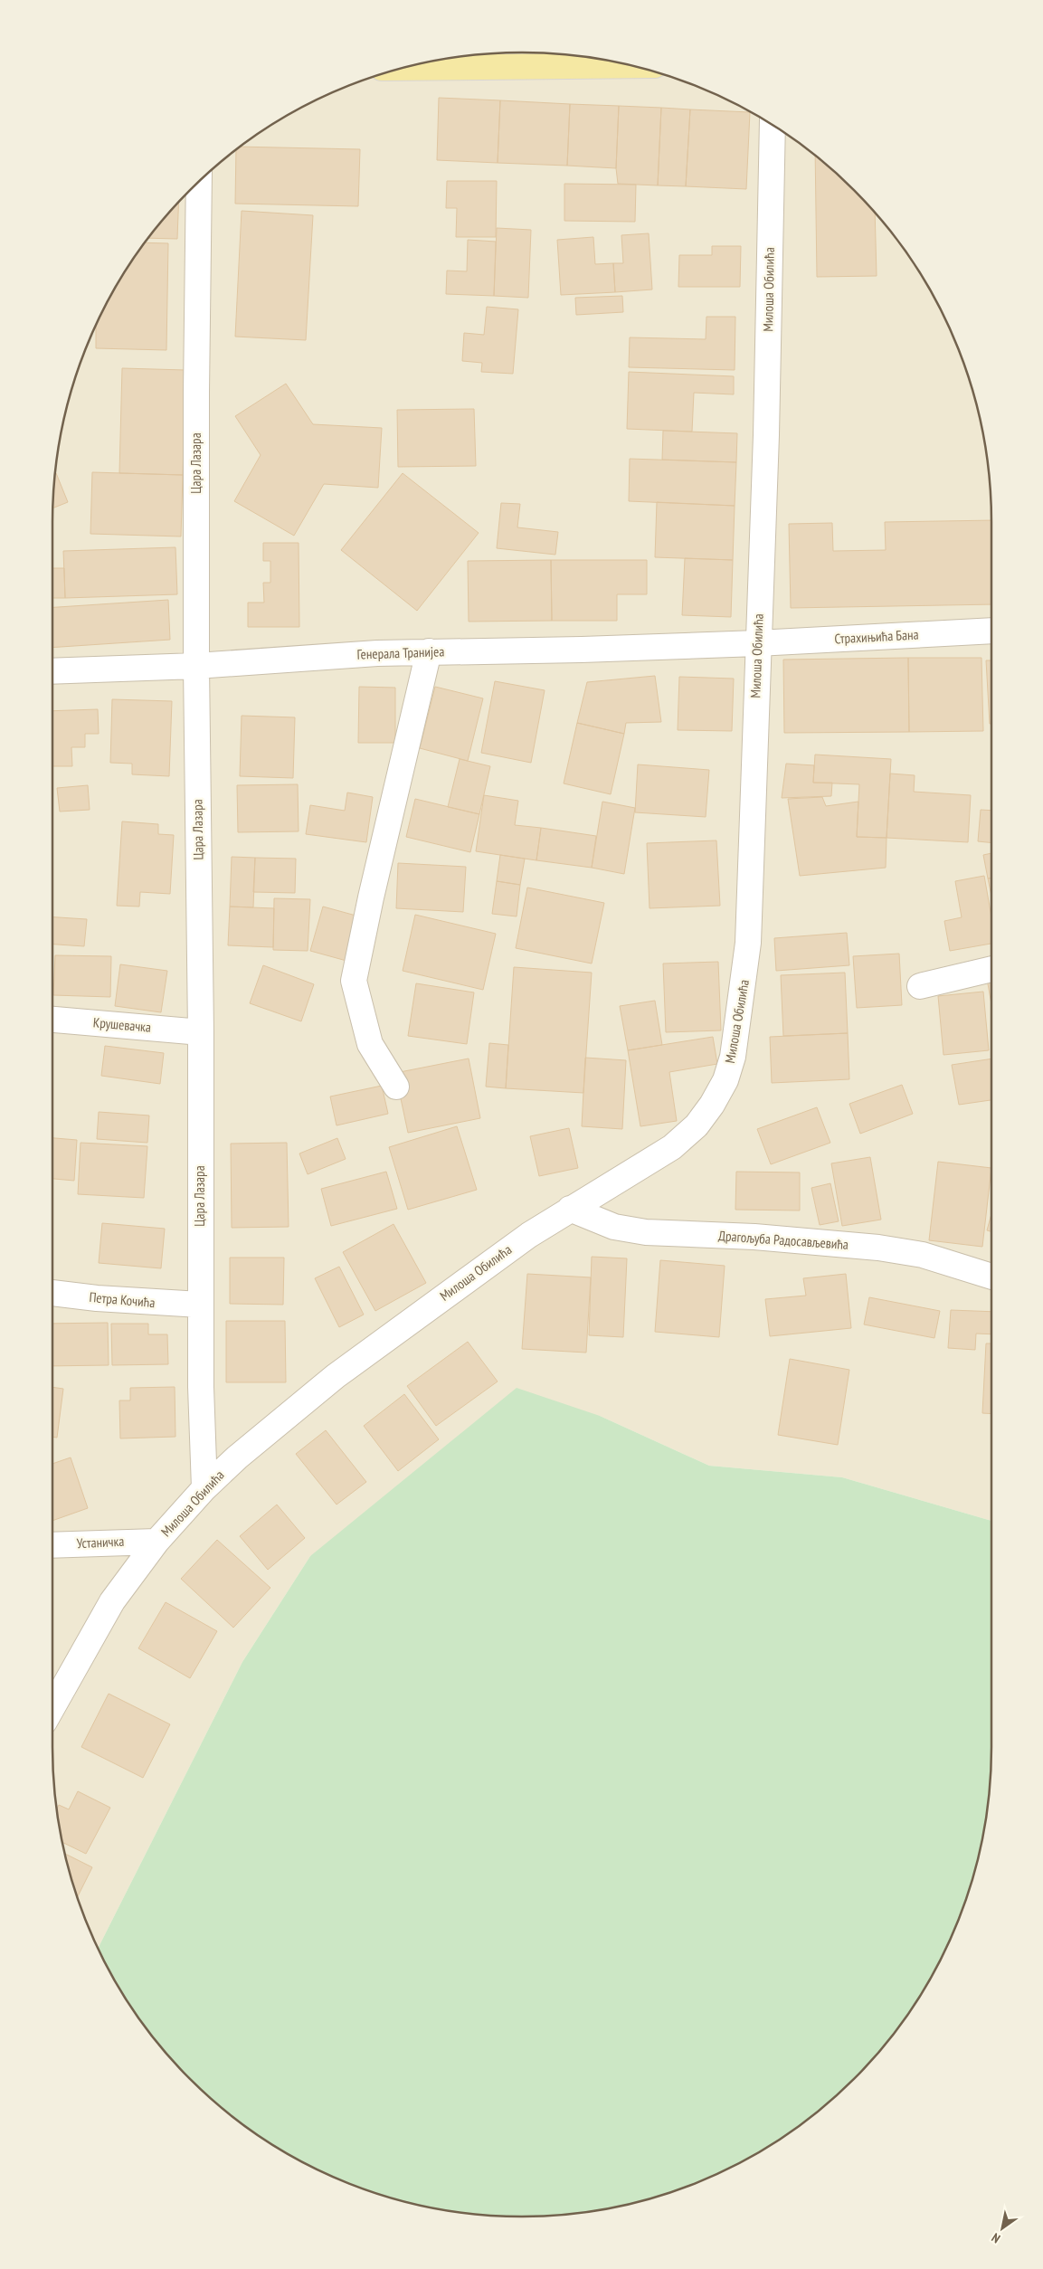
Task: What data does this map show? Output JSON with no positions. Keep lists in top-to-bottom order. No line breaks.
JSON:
{"streets":{"street":["Милоша Обилића","Цара Лазара","Страхињића Бана","Генерала Транијеа","Крушевачка","Драгољуба Радосављевића","Петра Кочића","Устаничка"]},"crossings":[["Милоша Обилића","Цара Лазара"],["Милоша Обилића","Страхињића Бана"],["Милоша Обилића","Генерала Транијеа"],["Милоша Обилића","Драгољуба Радосављевића"],["Милоша Обилића","Устаничка"],["Цара Лазара","Генерала Транијеа"],["Цара Лазара","Крушевачка"],["Цара Лазара","Петра Кочића"],["Страхињића Бана","Генерала Транијеа"]],"north":"bottom left"}
